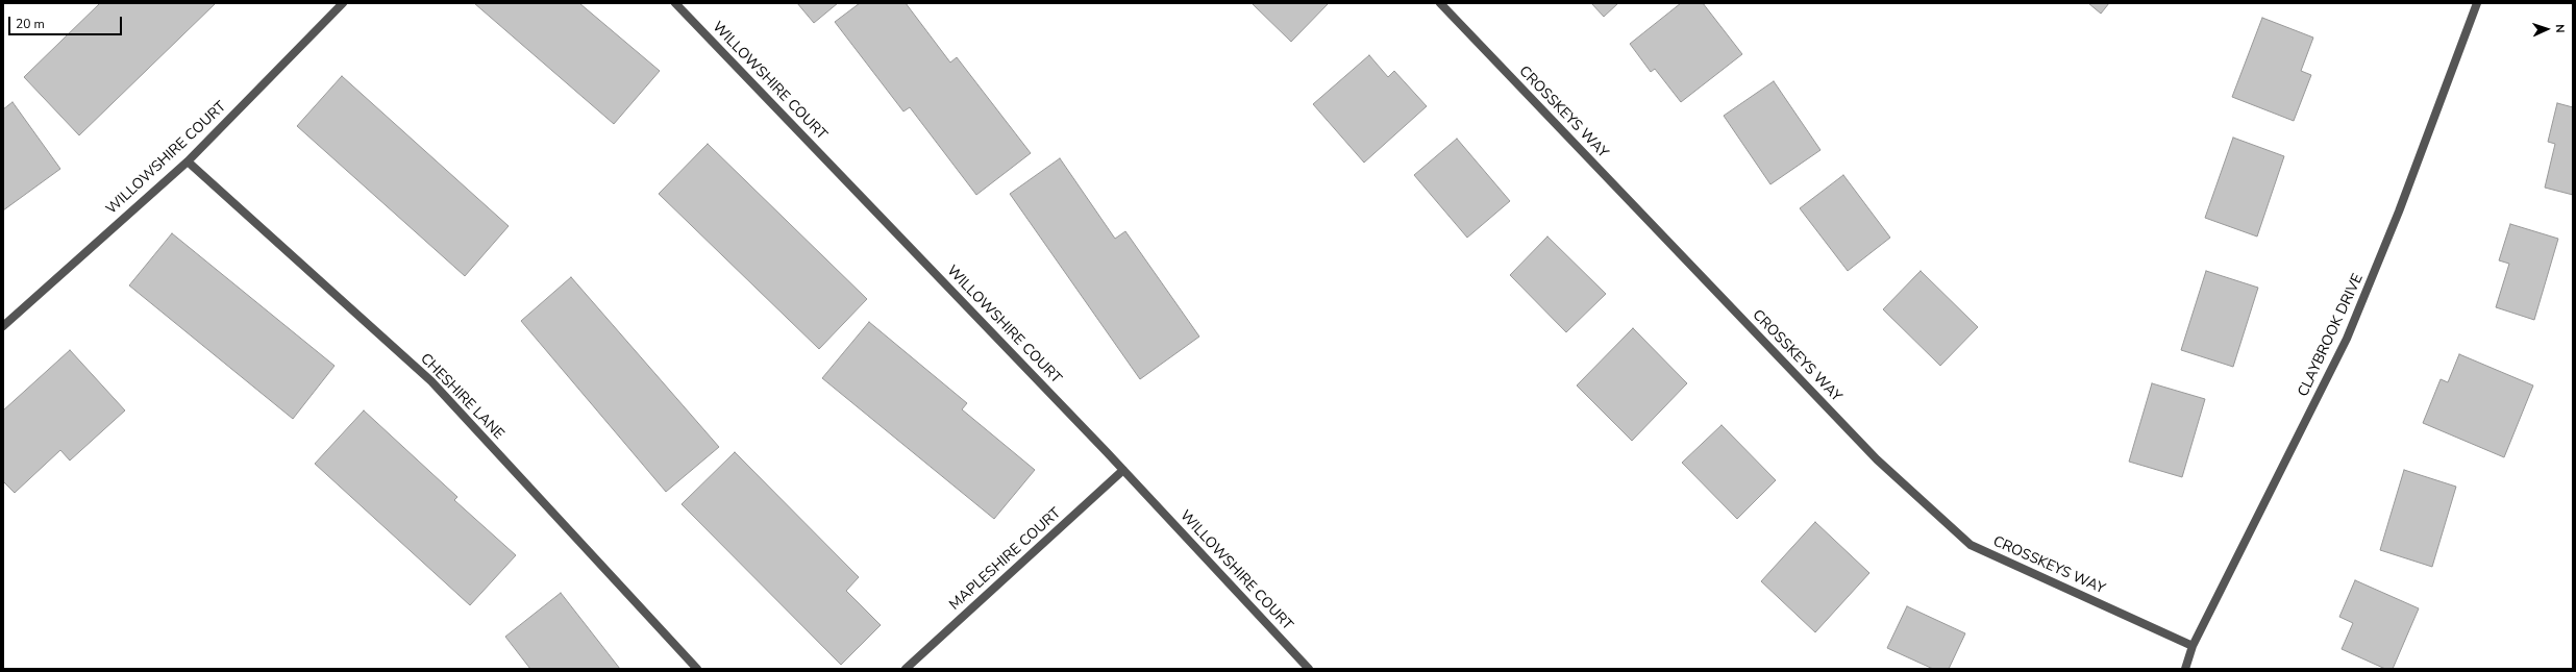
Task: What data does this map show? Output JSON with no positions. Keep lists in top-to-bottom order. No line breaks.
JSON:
{"streets":{"street":["WILLOWSHIRE COURT","CROSSKEYS WAY","CLAYBROOK DRIVE","CHESHIRE LANE","MAPLESHIRE COURT"]},"crossings":[["WILLOWSHIRE COURT","CHESHIRE LANE"],["WILLOWSHIRE COURT","MAPLESHIRE COURT"],["CROSSKEYS WAY","CLAYBROOK DRIVE"]],"scale_bar":"20 m","north":"right"}
